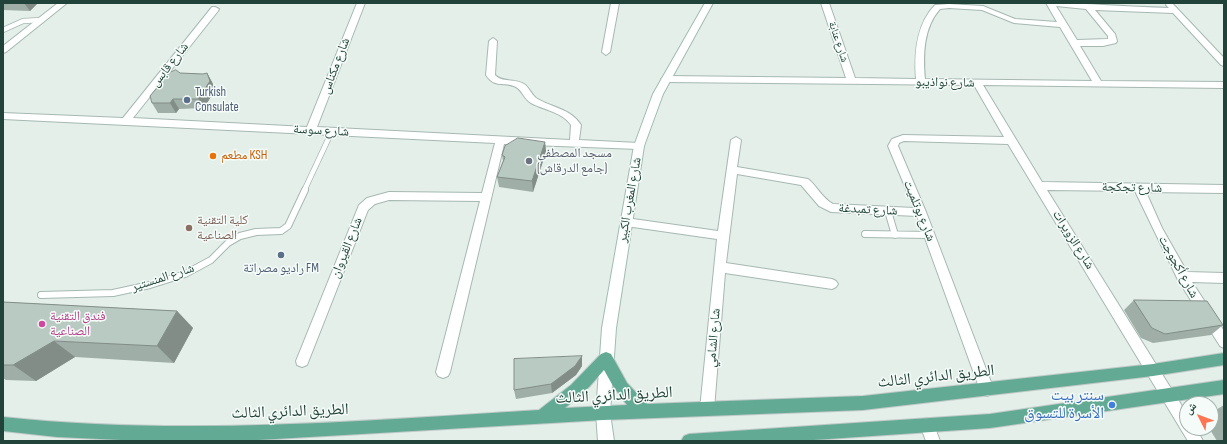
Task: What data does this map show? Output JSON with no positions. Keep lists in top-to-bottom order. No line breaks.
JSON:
{"streets":{"main road":["الطريق الدائري الثالث"],"street":["شارع عنابة","شارع قابس","شارع مكناس","شارع نواذيبو","شارع سوسة","شارع تجكجة","شارع المغرب الكبير","شارع تمبدغة","شارع بوتلميت","شارع الزويرات","شارع القيروان","شارع أكجوجت","شارع الشامي"],"lane":["شارع المنستير"]},"crossings":[["شارع عنابة","شارع نواذيبو"],["شارع قابس","شارع سوسة"],["شارع مكناس","شارع سوسة"],["شارع نواذيبو","شارع المغرب الكبير"],["شارع نواذيبو","شارع الزويرات"],["شارع سوسة","شارع المغرب الكبير"],["شارع سوسة","شارع المنستير"],["شارع تجكجة","شارع الزويرات"],["شارع تجكجة","شارع أكجوجت"],["شارع المغرب الكبير","الطريق الدائري الثالث"],["شارع تمبدغة","شارع بوتلميت"],["شارع تمبدغة","شارع الشامي"],["شارع بوتلميت","شارع الزويرات"],["شارع بوتلميت","الطريق الدائري الثالث"],["شارع الزويرات","الطريق الدائري الثالث"],["شارع الشامي","الطريق الدائري الثالث"]],"places":["Turkish Consulate","مطعم KSH","مسجد المصطفى (جامع الدرقاش)","كلية التقنية الصناعية","راديو مصراتة FM","فندق التقنية الصناعية","سنتر بيت الأسرة للتسوق"],"north":"top left"}
